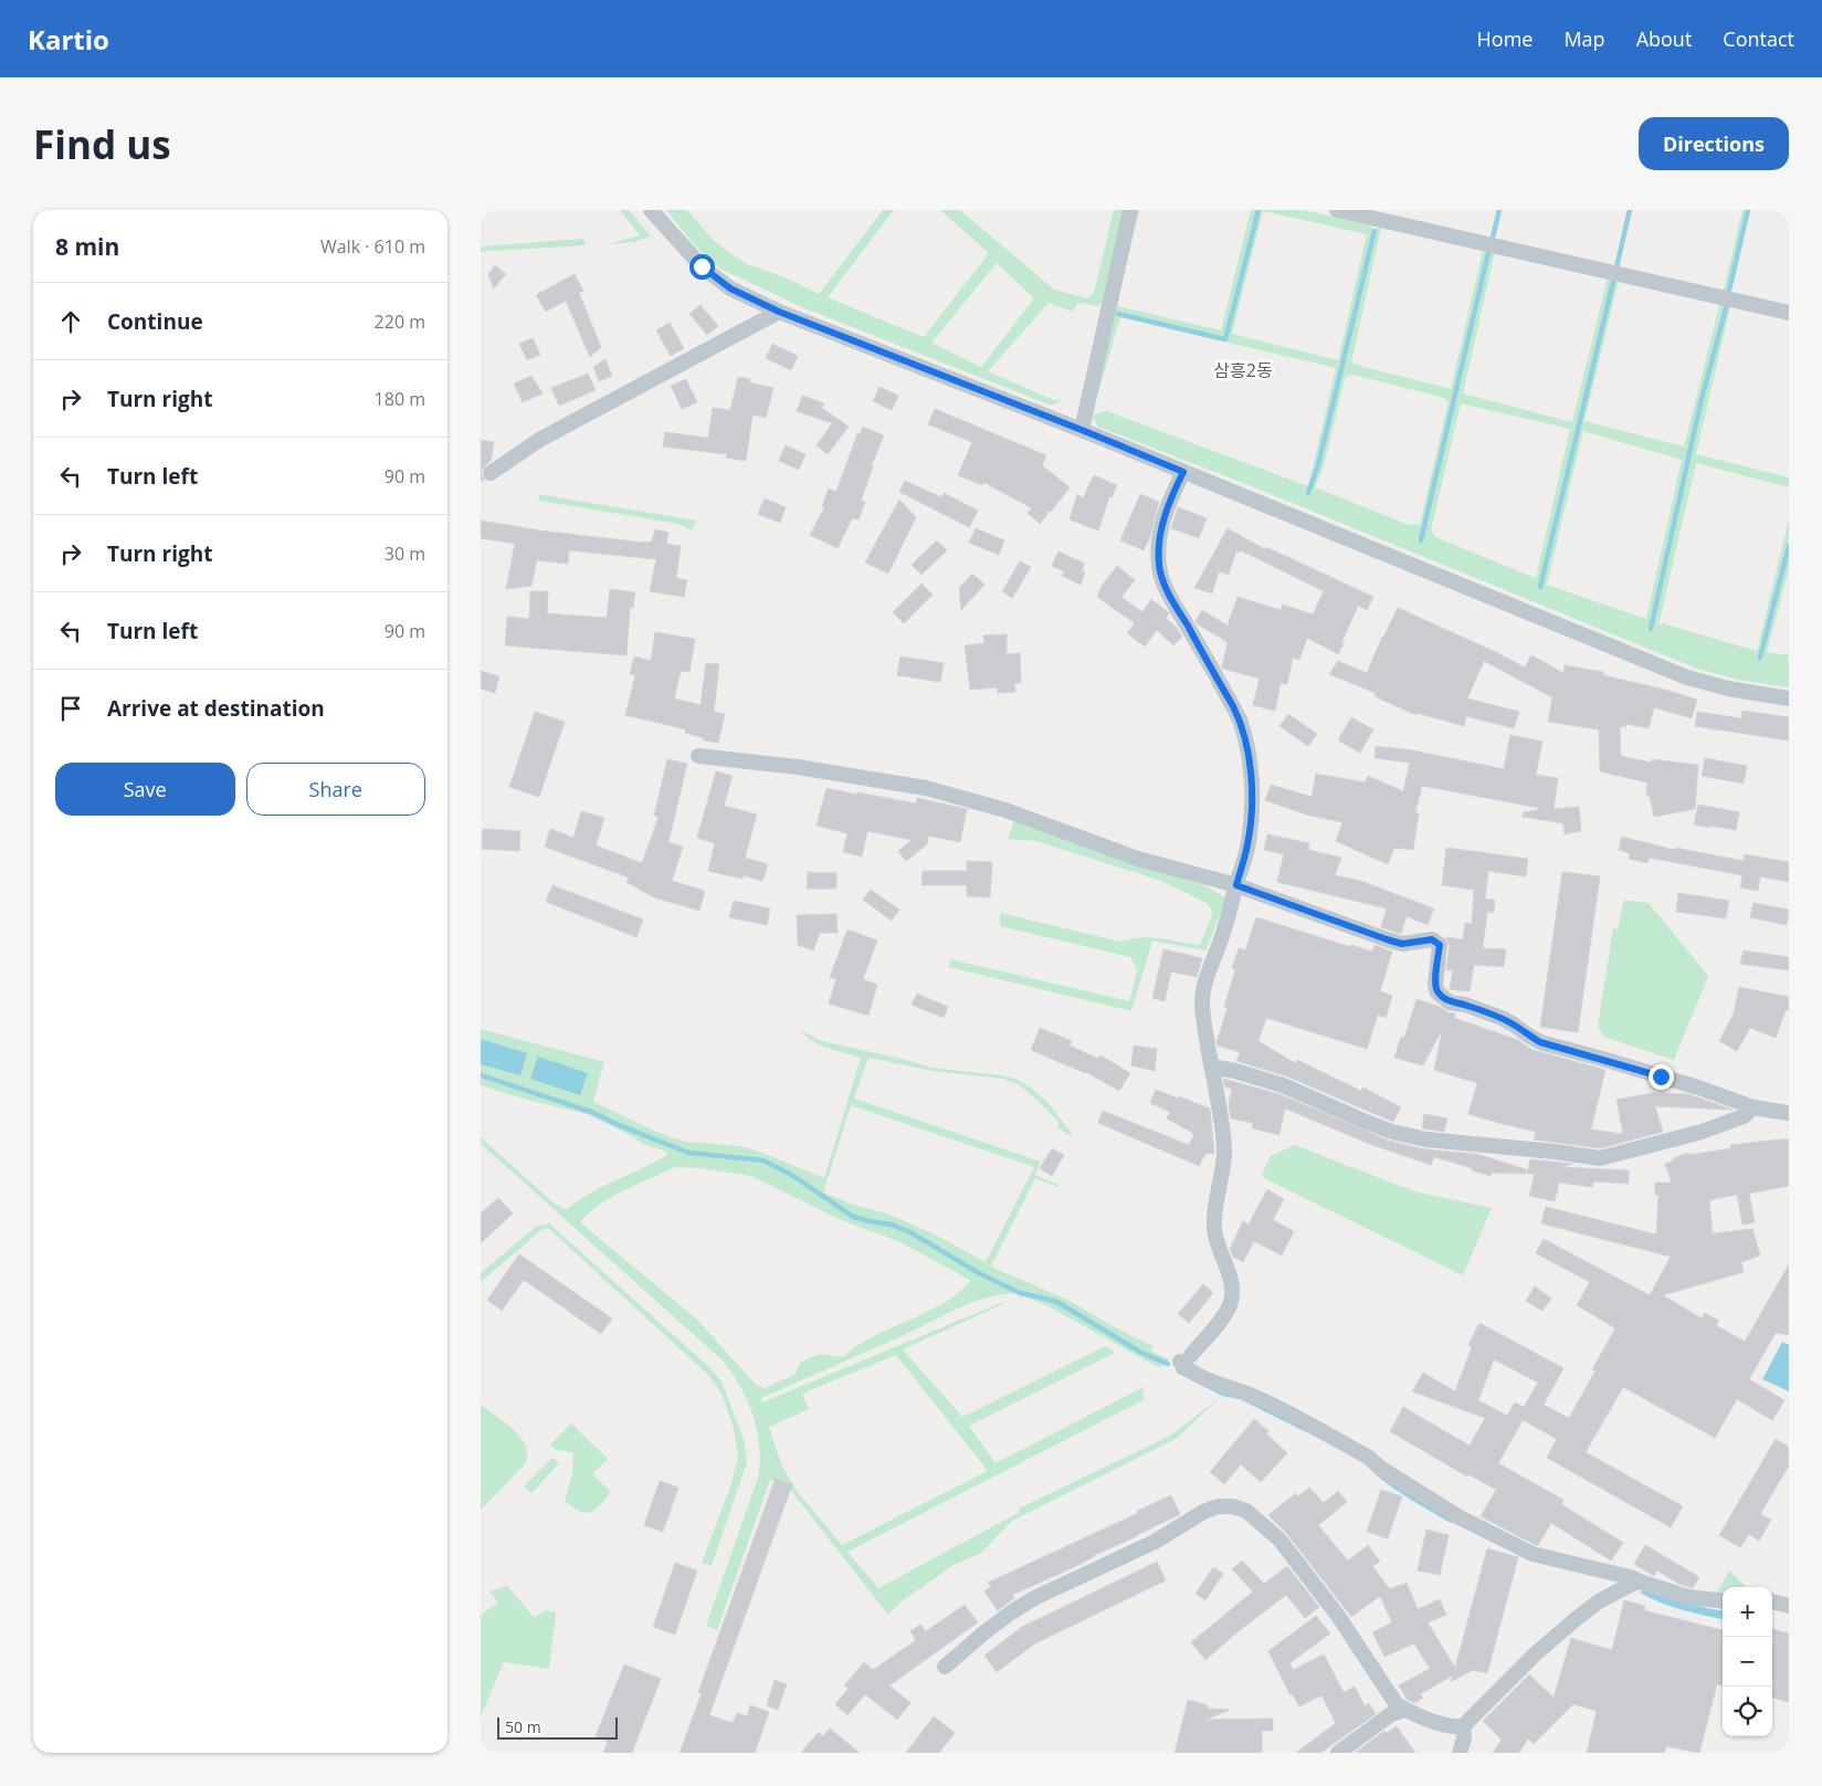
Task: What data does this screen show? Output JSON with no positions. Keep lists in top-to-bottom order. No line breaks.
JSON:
{"districts":["삼흥2동"],"scale_bar":"50 m","page":{"header":"Kartio","nav":["Home","Map","About","Contact"],"buttons":["Directions",["Save","Share"]],"title":"Find us","heading":["8 min","Walk · 610 m"],"list":[["Continue","220 m"],["Turn right","180 m"],["Turn left","90 m"],["Turn right","30 m"],["Turn left","90 m"],"Arrive at destination"],"map_buttons":["+","−"],"scale":"50 m"}}
